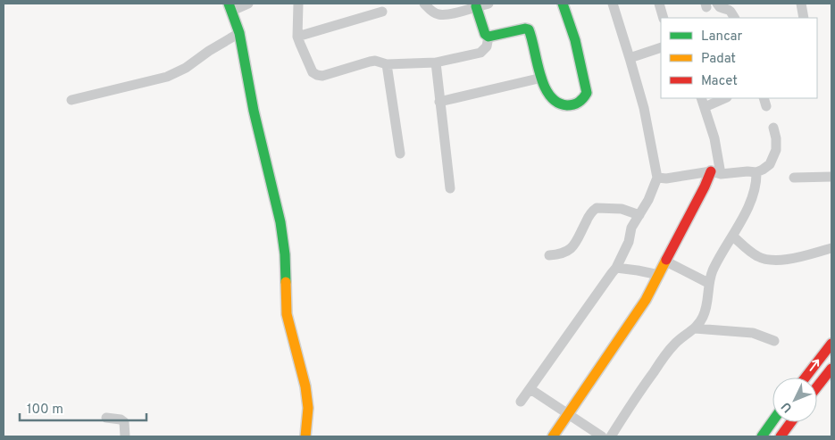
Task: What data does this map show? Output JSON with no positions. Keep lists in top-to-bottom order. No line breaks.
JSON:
{"legend":["Lancar","Padat","Macet"],"scale_bar":"100 m","north":"bottom left"}
